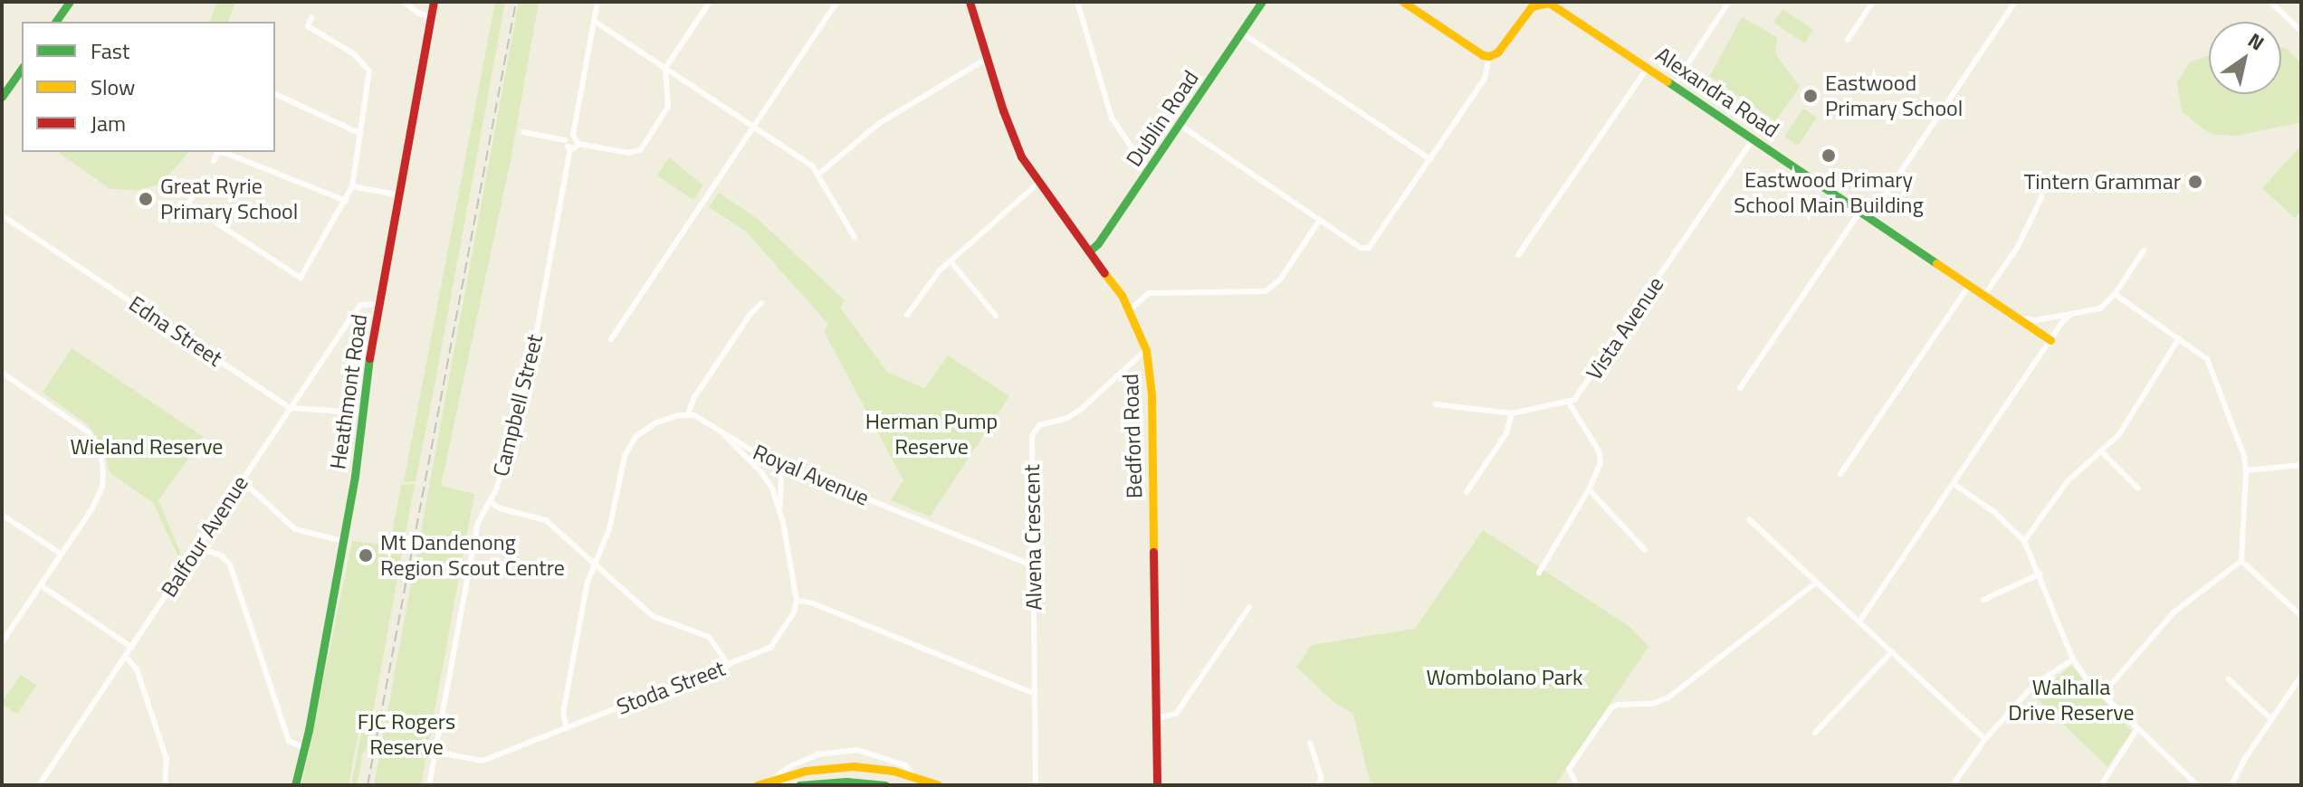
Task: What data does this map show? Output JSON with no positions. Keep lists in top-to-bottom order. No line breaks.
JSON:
{"streets":{"street":["Alexandra Road","Dublin Road","Vista Avenue","Edna Street","Heathmont Road","Campbell Street","Bedford Road","Royal Avenue","Balfour Avenue","Alvena Crescent","Stoda Street"]},"crossings":[["Alexandra Road","Vista Avenue"],["Dublin Road","Bedford Road"],["Edna Street","Balfour Avenue"],["Heathmont Road","Balfour Avenue"],["Campbell Street","Stoda Street"],["Bedford Road","Alvena Crescent"],["Royal Avenue","Alvena Crescent"],["Royal Avenue","Stoda Street"]],"parks":["Herman Pump Reserve","Wieland Reserve","Wombolano Park","Walhalla Drive Reserve","FJC Rogers Reserve"],"places":["Eastwood Primary School","Eastwood Primary School Main Building","Tintern Grammar","Great Ryrie Primary School","Mt Dandenong Region Scout Centre"],"legend":["Fast","Slow","Jam"],"north":"top right"}
